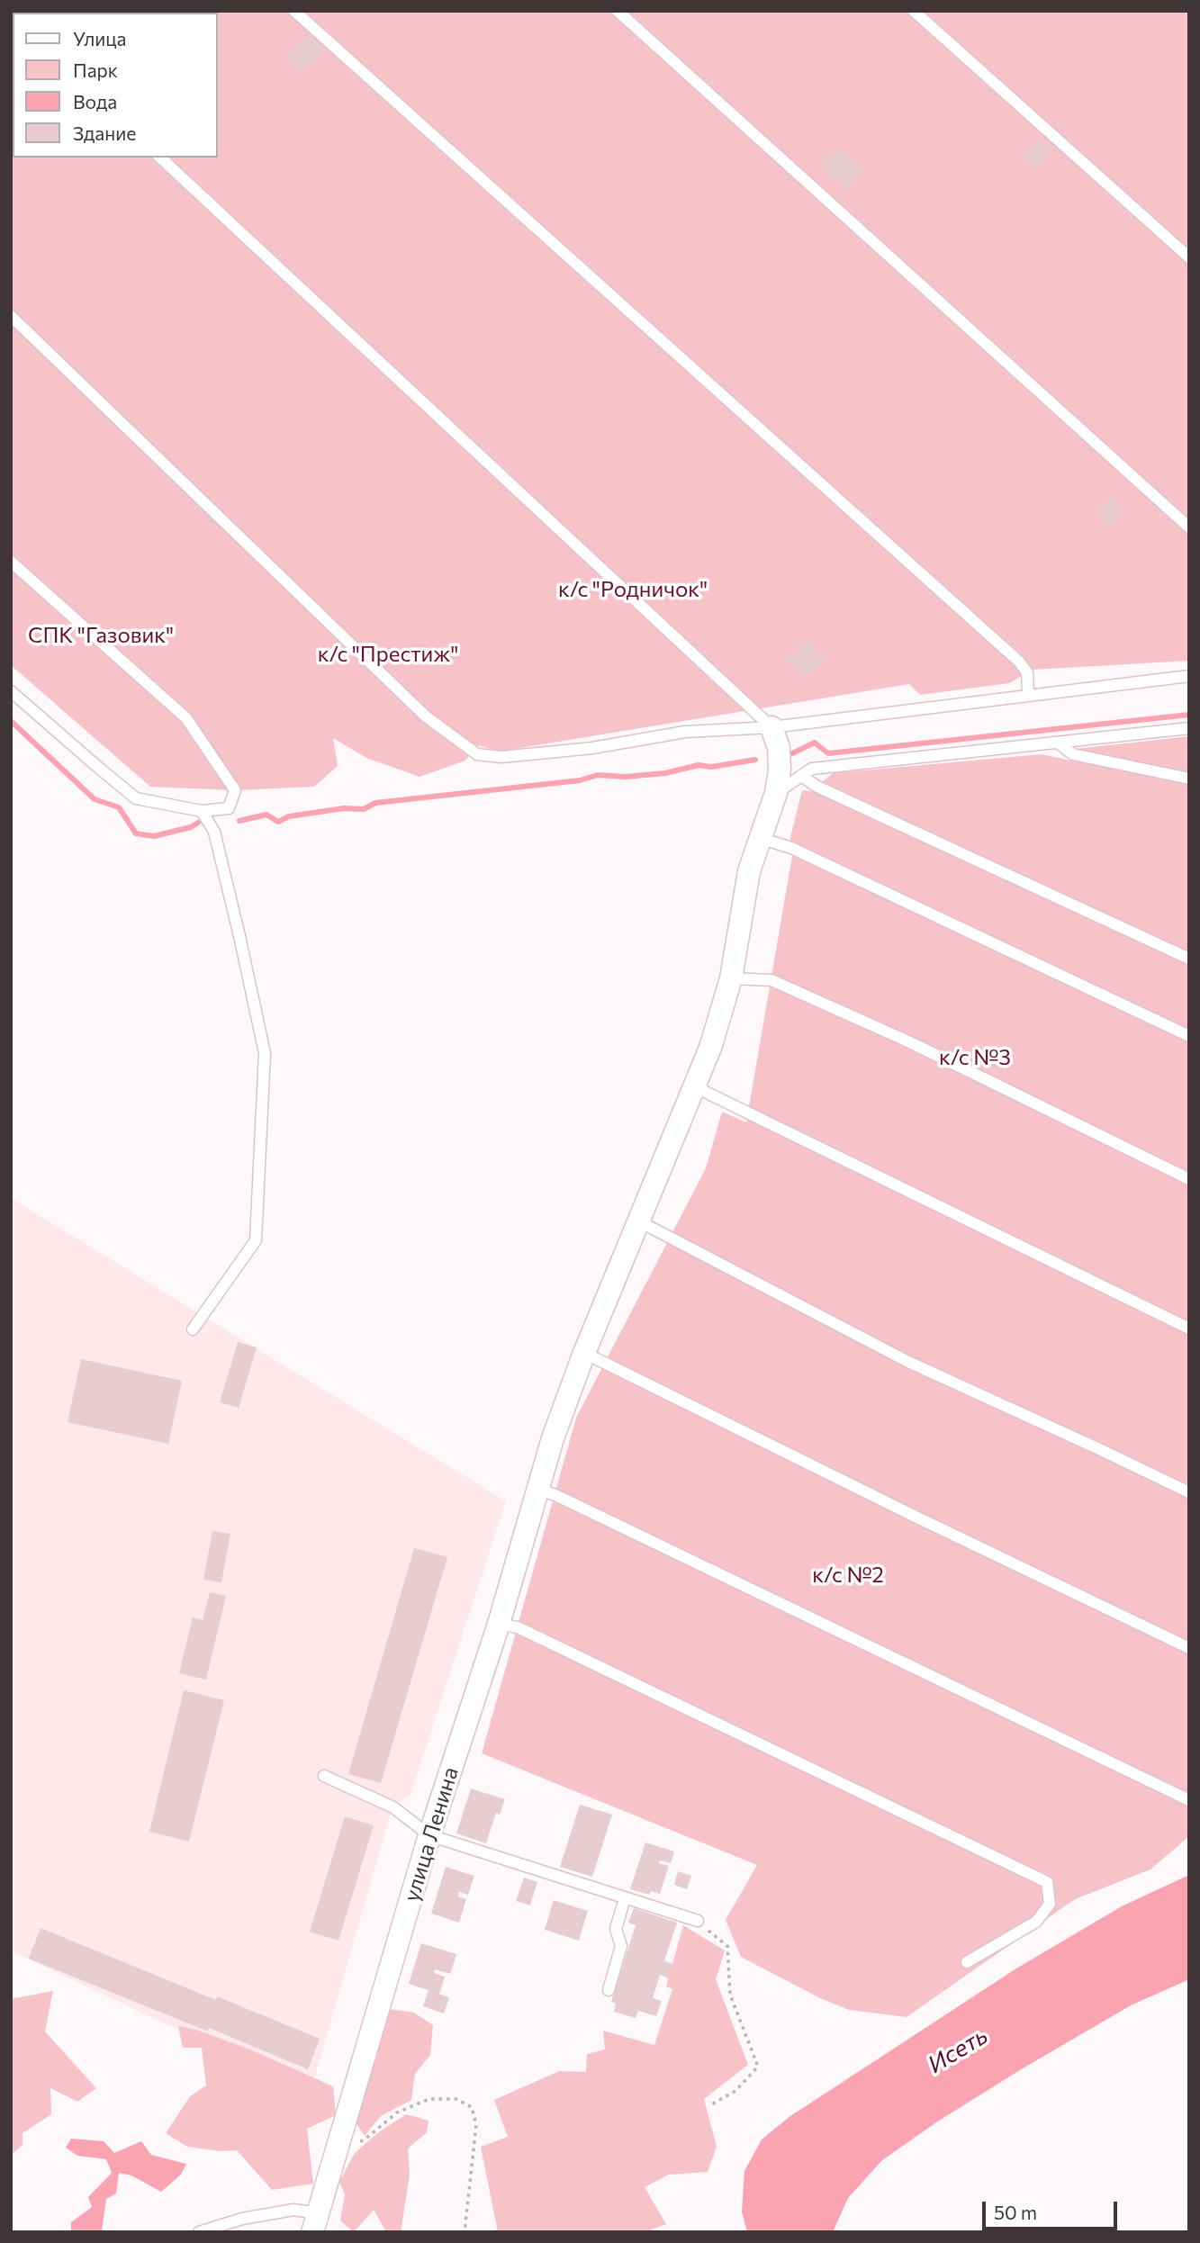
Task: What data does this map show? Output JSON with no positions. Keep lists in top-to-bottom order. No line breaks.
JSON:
{"streets":{"street":["улица Ленина"]},"water":["Исеть"],"parks":["к/с \"Родничок\"","СПК \"Газовик\"","к/с \"Престиж\"","к/с №3","к/с №2"],"legend":["Улица","Парк","Вода","Здание"],"scale_bar":"50 m"}
